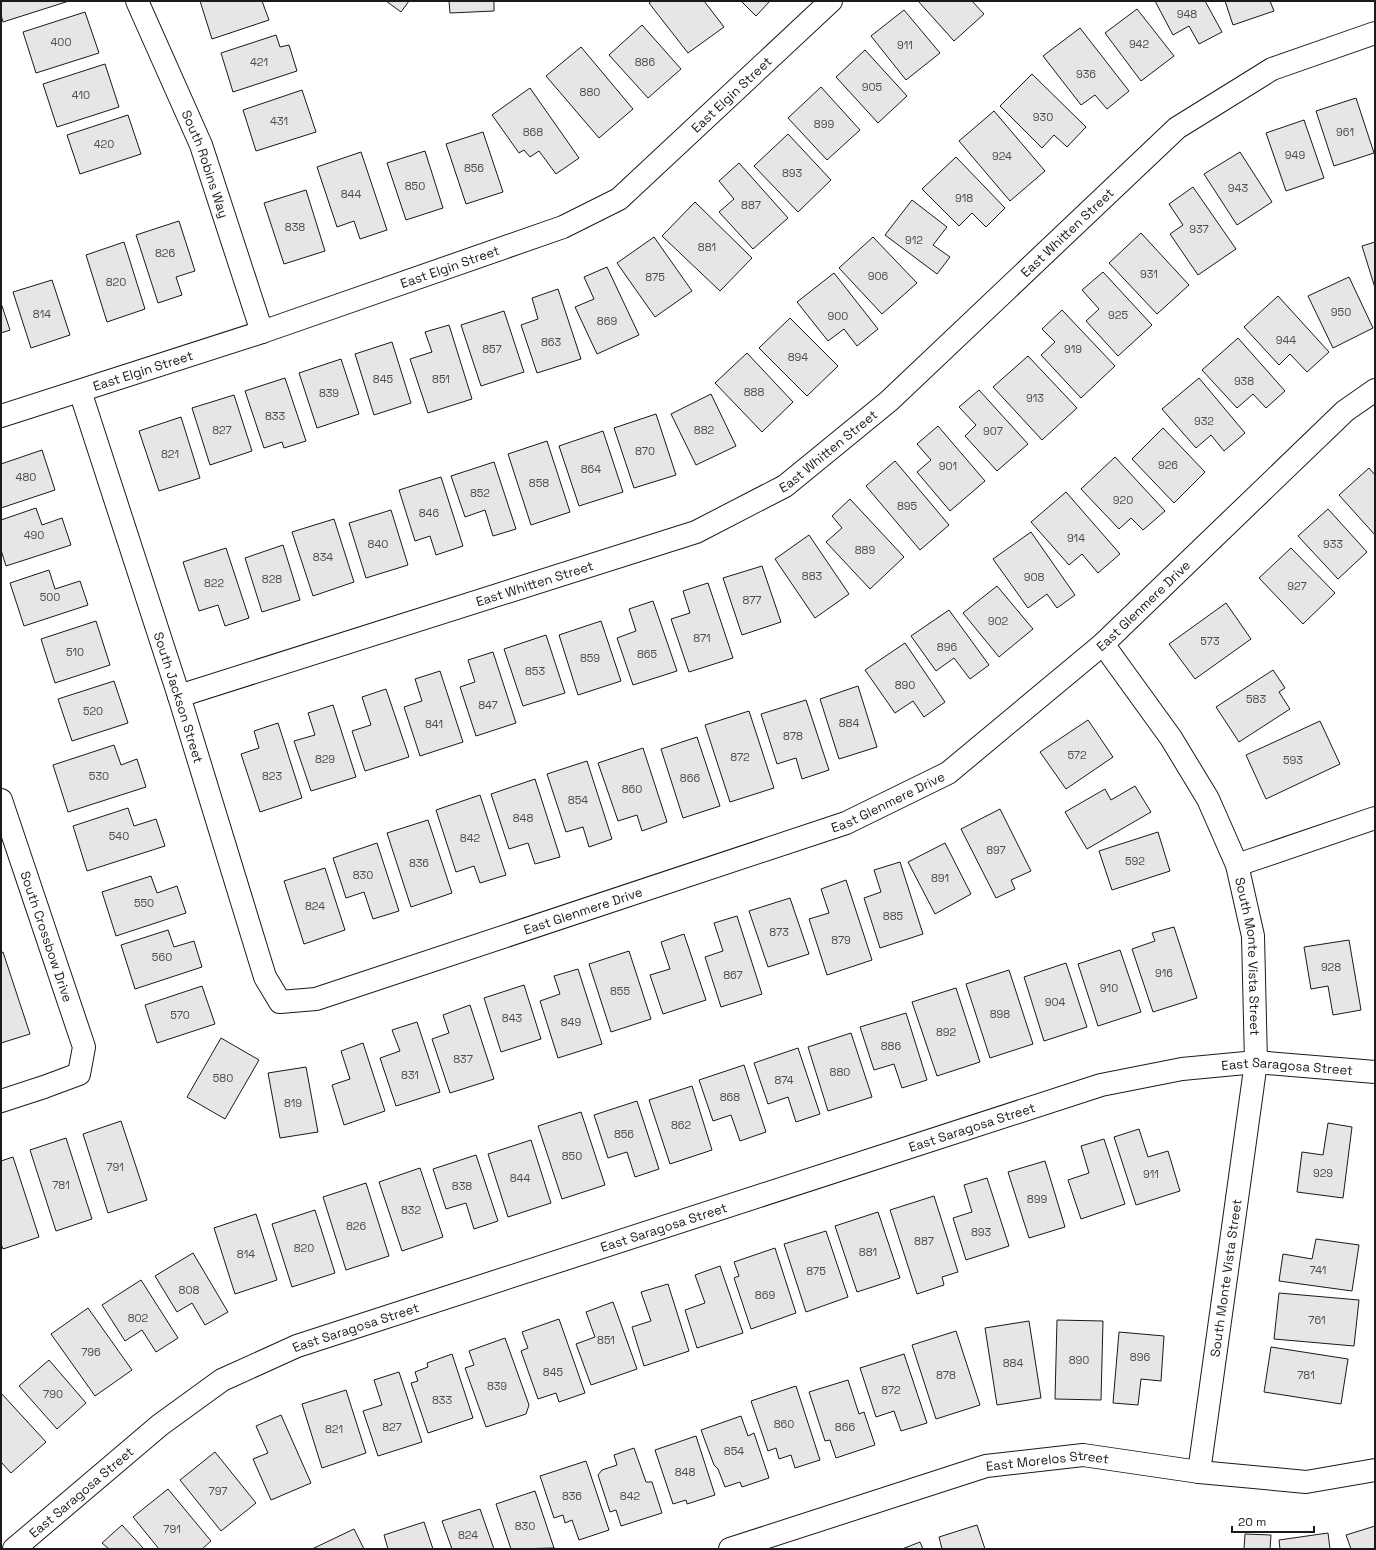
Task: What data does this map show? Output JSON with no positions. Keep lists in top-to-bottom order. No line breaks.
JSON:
{"streets":{"street":["East Elgin Street","South Robins Way","East Whitten Street","East Glenmere Drive","South Jackson Street","South Crossbow Drive","South Monte Vista Street","East Saragosa Street","East Morelos Street"]},"crossings":[["East Elgin Street","South Robins Way"],["East Elgin Street","South Jackson Street"],["East Whitten Street","South Jackson Street"],["East Glenmere Drive","South Jackson Street"],["East Glenmere Drive","South Monte Vista Street"],["South Monte Vista Street","East Saragosa Street"],["South Monte Vista Street","East Morelos Street"]],"house_numbers":["948","400","942","911","421","886","936","905","880","410","930","431","899","868","961","420","949","924","856","893","850","943","844","918","887","838","937","912","881","826","931","906","875","820","950","814","925","900","869","944","863","857","919","894","845","851","938","888","839","913","833","932","827","882","907","870","821","926","901","864","480","858","852","920","895","846","490","914","840","933","889","834","883","908","828","822","927","500","877","902","871","573","896","510","865","859","853","890","583","847","520","884","841","878","572","872","829","593","530","823","866","860","854","848","540","842","897","592","836","830","891","550","824","885","873","879","560","928","916","867","910","855","904","898","570","843","849","892","886","837","880","831","580","874","868","819","862","856","850","791","929","911","844","781","838","899","832","826","893","887","820","881","814","741","875","808","869","802","761","851","796","896","890","884","845","878","781","839","872","790","833","860","827","866","821","854","848","797","836","842","830","791","824"],"scale_bar":"20 m"}
